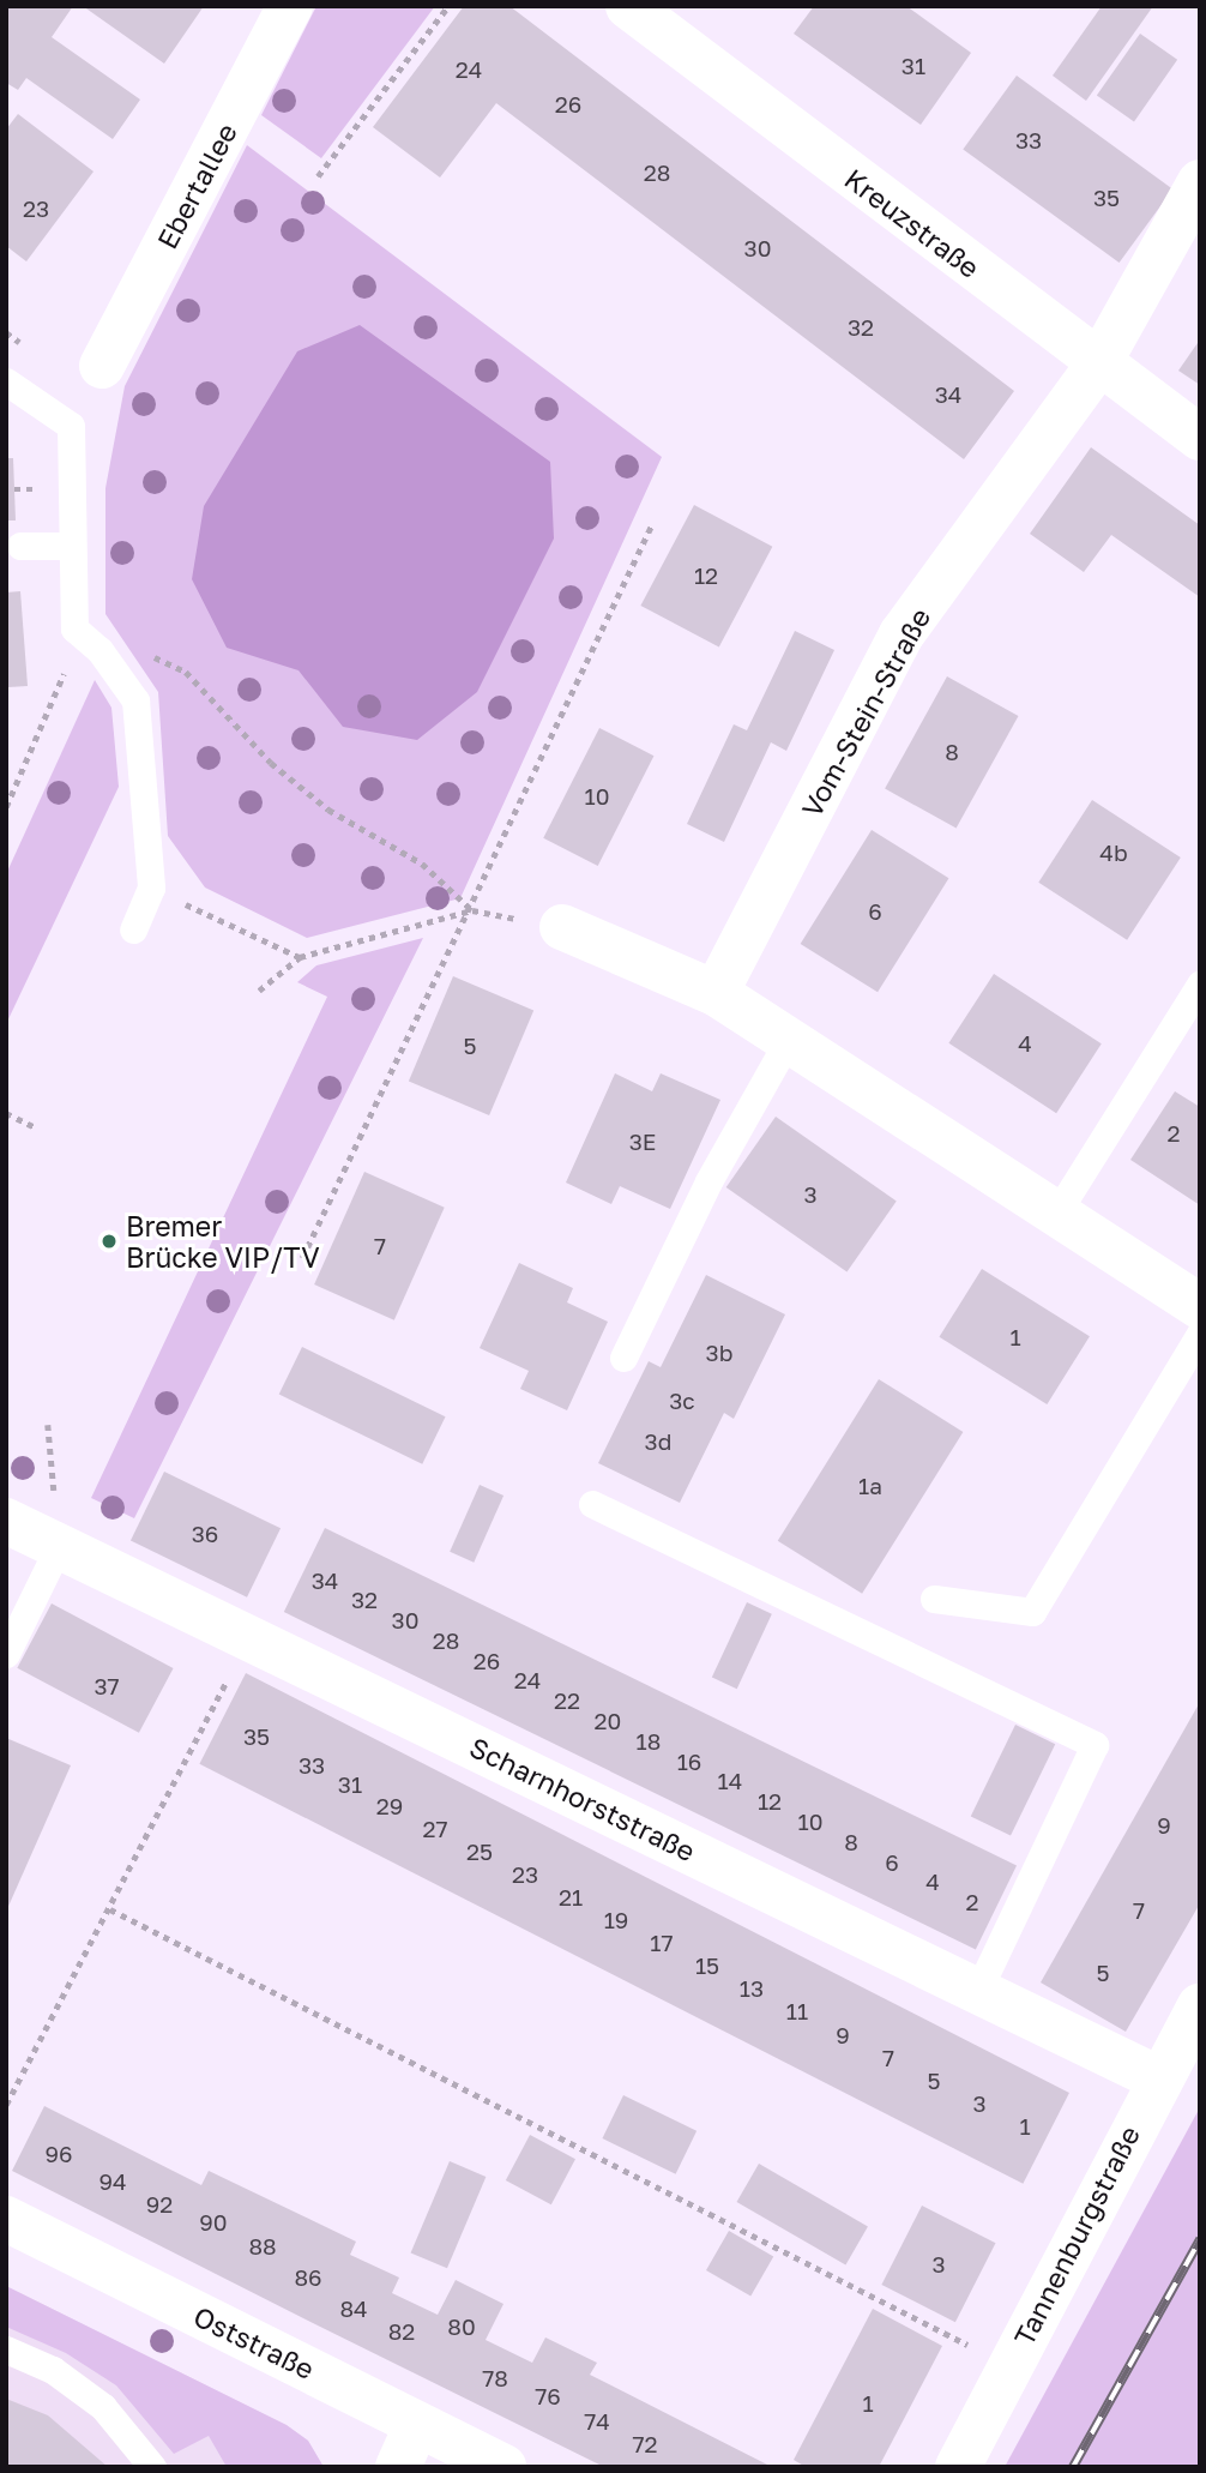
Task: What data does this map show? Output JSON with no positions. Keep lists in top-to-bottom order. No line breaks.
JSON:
{"streets":{"street":["Ebertallee","Kreuzstraße","Vom-Stein-Straße","Scharnhorststraße","Tannenburgstraße","Oststraße"]},"crossings":[["Kreuzstraße","Vom-Stein-Straße"],["Scharnhorststraße","Tannenburgstraße"]],"places":["Bremer Brücke VIP/TV"],"house_numbers":["31","24","26","33","28","35","23","30","32","34","12","8","10","4b","6","4","5","2","3E","3","7","1","3b","3c","3d","1a","36","34","32","30","28","26","24","37","22","20","35","18","16","33","14","31","12","29","10","9","27","8","25","6","23","4","21","2","7","19","17","15","5","13","11","9","7","5","3","1","96","94","92","90","88","3","86","84","80","82","78","76","1","74","72"]}
